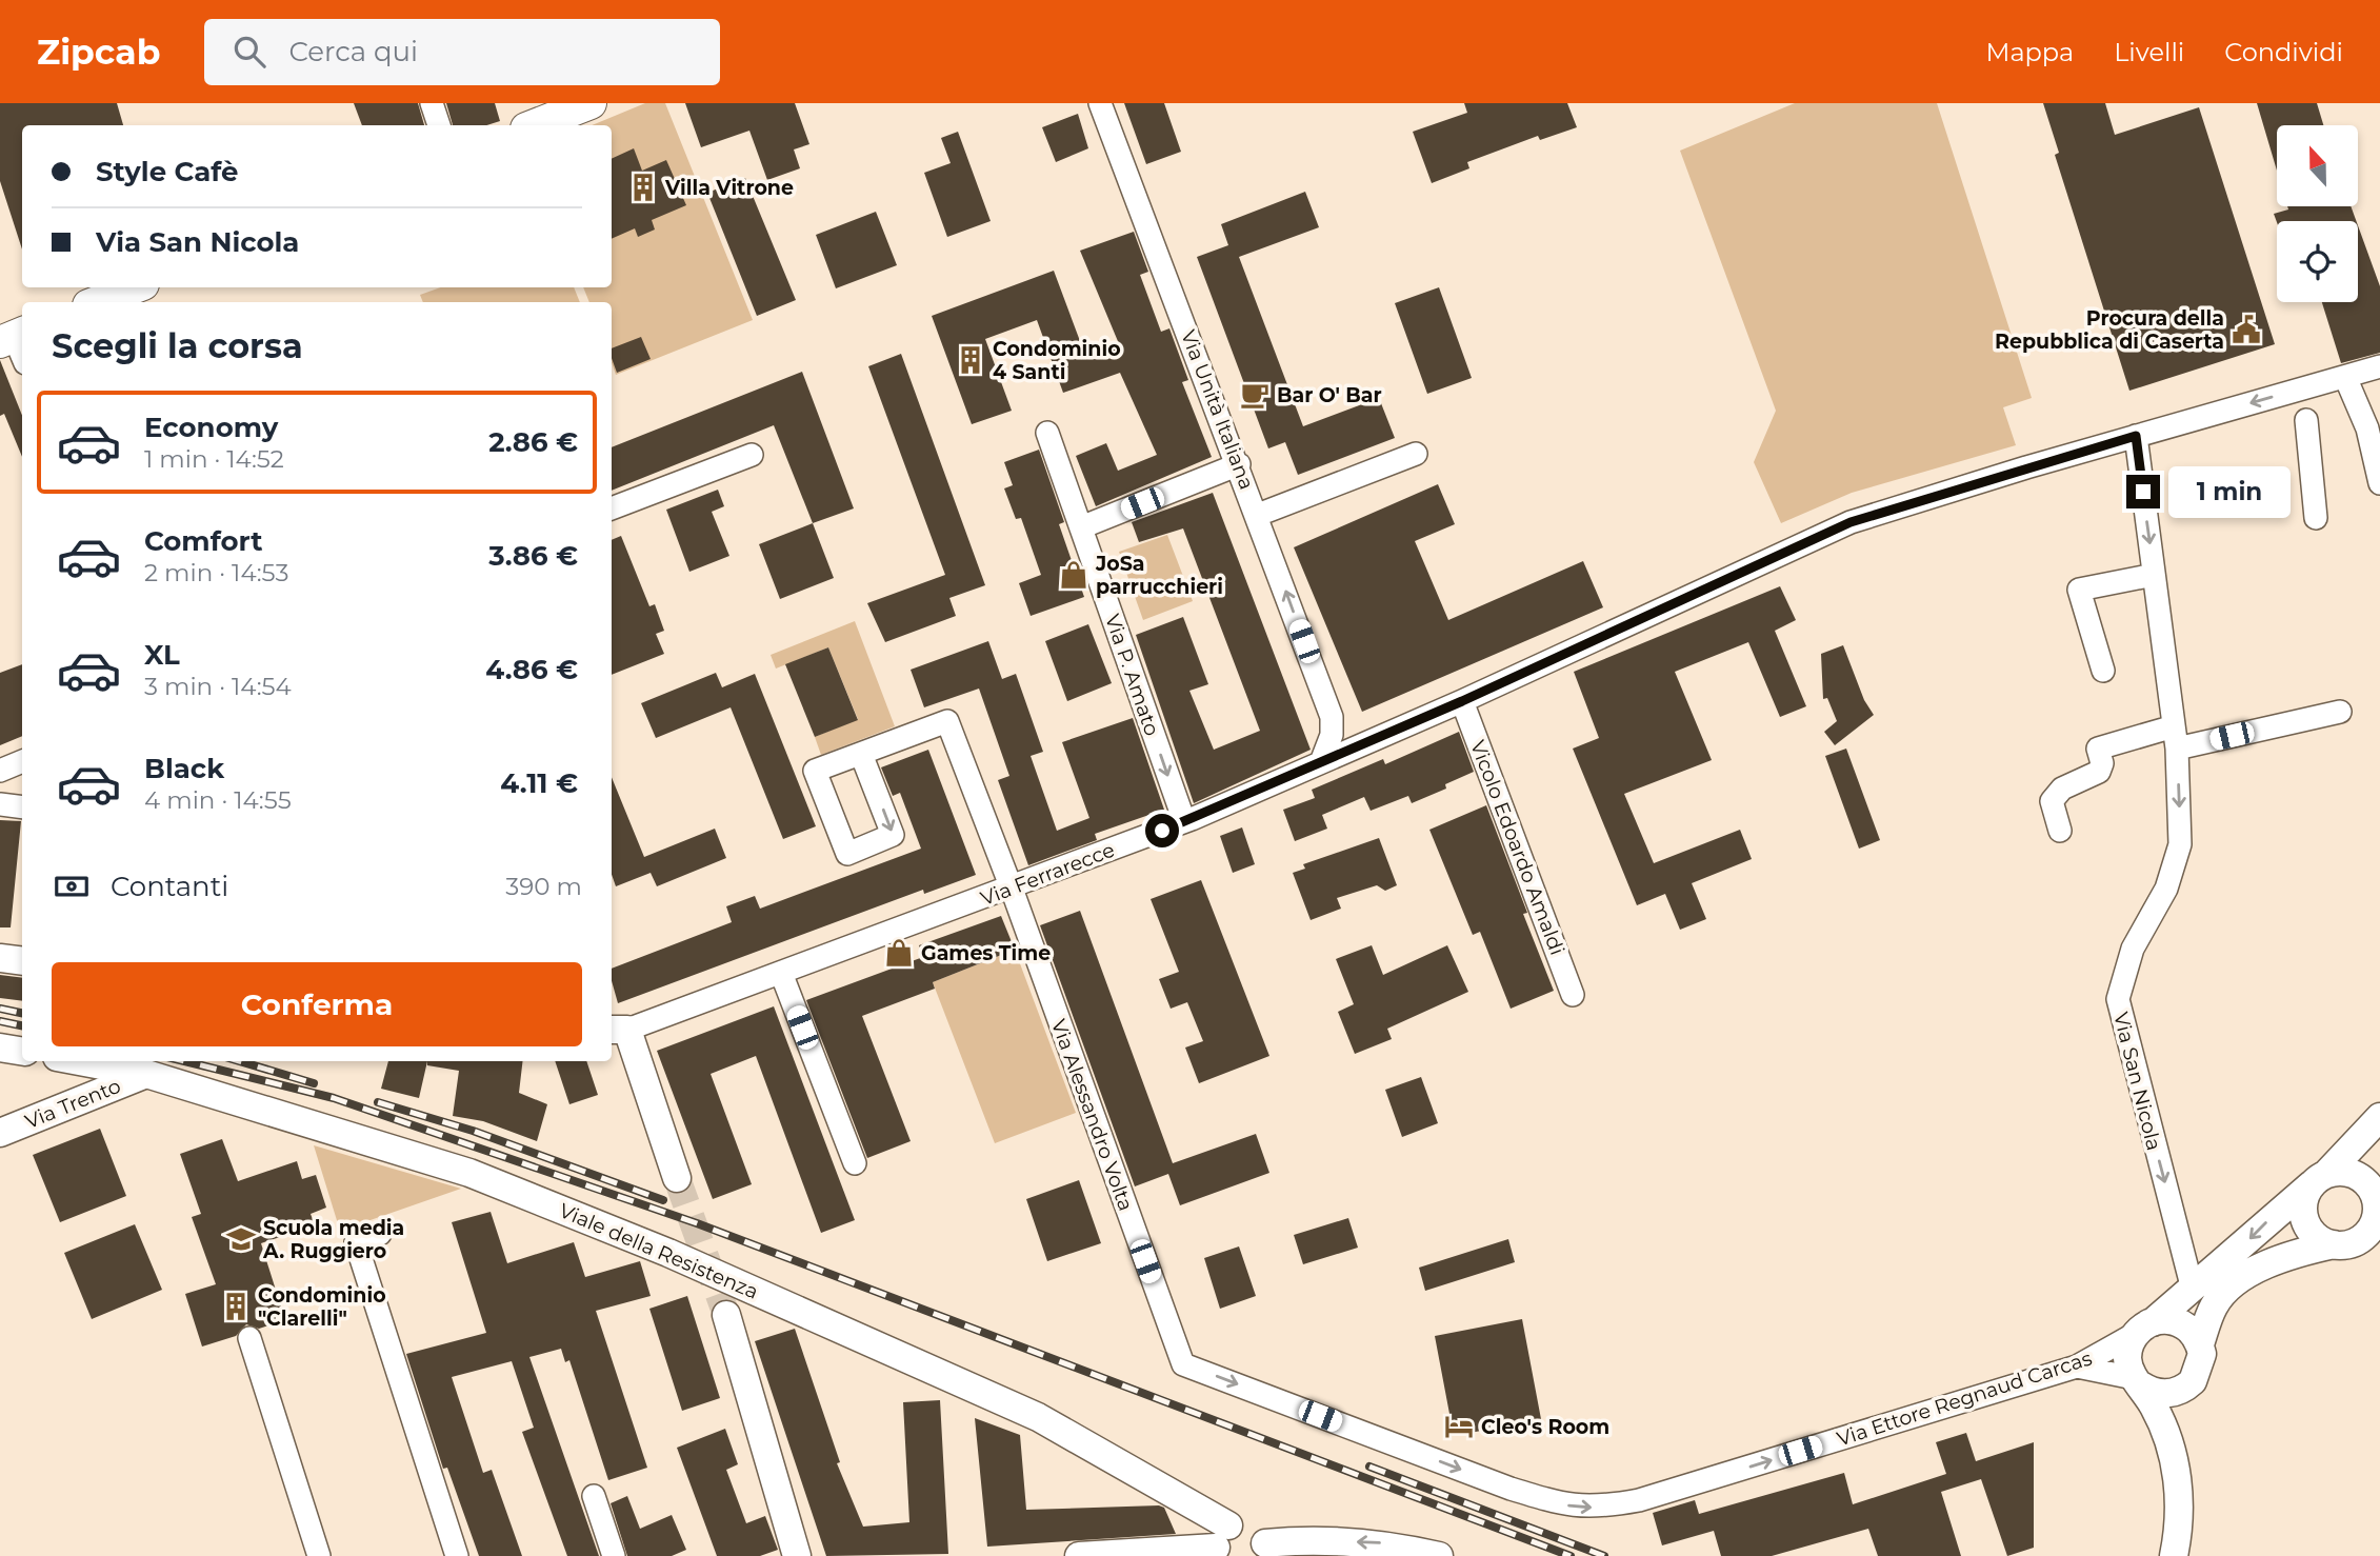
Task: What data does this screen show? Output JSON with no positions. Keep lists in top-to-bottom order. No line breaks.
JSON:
{"streets":{"street":["Via Unità Italiana","Via P. Amato","Vicolo Edoardo Amaldi","Via Ferrarecce","Via San Nicola","Via Trento","Via Alessandro Volta","Viale della Resistenza","Via Ettore Regnaud Carcas"]},"crossings":[["Via P. Amato","Via Ferrarecce"],["Vicolo Edoardo Amaldi","Via Ferrarecce"],["Via Ferrarecce","Via San Nicola"],["Via Ferrarecce","Via Alessandro Volta"],["Via Trento","Viale della Resistenza"],["Via Alessandro Volta","Via Ettore Regnaud Carcas"]],"one_way":["Via P. Amato","Via San Nicola","Via Ettore Regnaud Carcas"],"places":{"building":["Villa Vitrone","Condominio 4 Santi","Condominio \"Clarelli\""],"public building":["Procura della Repubblica di Caserta"],"cafe":["Bar O' Bar"],"shop":["JoSa parrucchieri","Games Time"],"school or university":["Scuola media A. Ruggiero"],"hotel":["Cleo's Room"]},"north":"top","page":{"header":"Zipcab","search":"Cerca qui","nav":["Mappa","Livelli","Condividi"],"banner":["Style Cafè","Via San Nicola"],"heading":"Scegli la corsa","list":[{"name":"Economy","note":"1 min · 14:52","value":"2.86 €"},{"name":"Comfort","note":"2 min · 14:53","value":"3.86 €"},{"name":"XL","note":"3 min · 14:54","value":"4.86 €"},{"name":"Black","note":"4 min · 14:55","value":"4.11 €"}],"bubble":"1 min","pay":["Contanti","390 m"],"buttons":"Conferma"}}
